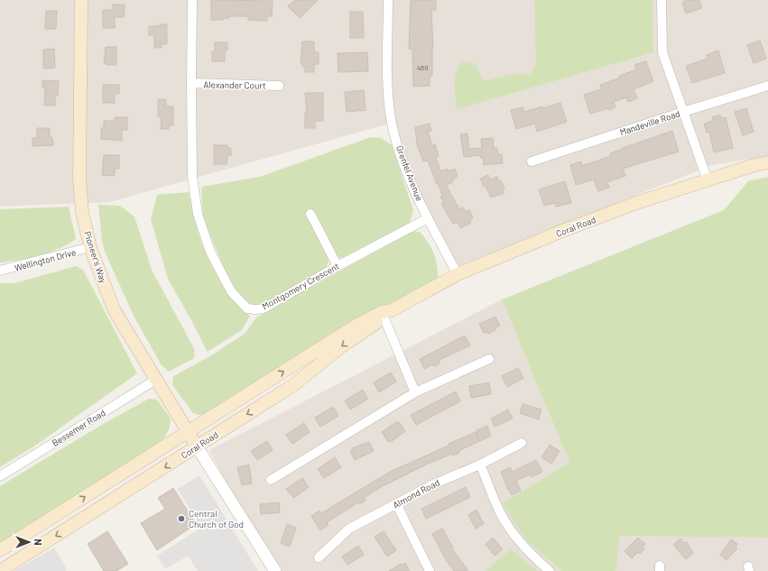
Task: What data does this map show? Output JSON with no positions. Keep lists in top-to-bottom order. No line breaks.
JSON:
{"streets":{"main road":["Coral Road","Pioneer's Way"],"street":["Alexander Court","Mandeville Road","Grenfel Avenue","Wellington Drive","Montgomery Crescent","Bessemer Road","Almond Road"]},"crossings":[["Alexander Court","Montgomery Crescent"],["Grenfel Avenue","Coral Road"],["Grenfel Avenue","Montgomery Crescent"],["Coral Road","Pioneer's Way"],["Pioneer's Way","Wellington Drive"],["Pioneer's Way","Bessemer Road"]],"places":["Central Church of God"],"house_numbers":["469"],"north":"right"}
